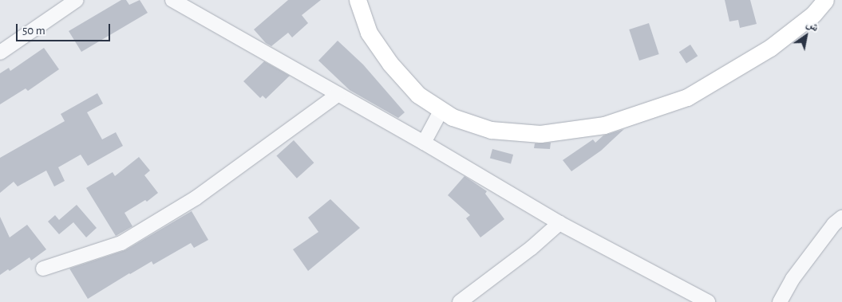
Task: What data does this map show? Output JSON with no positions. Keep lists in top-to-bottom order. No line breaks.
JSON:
{"scale_bar":"50 m","north":"top right"}
